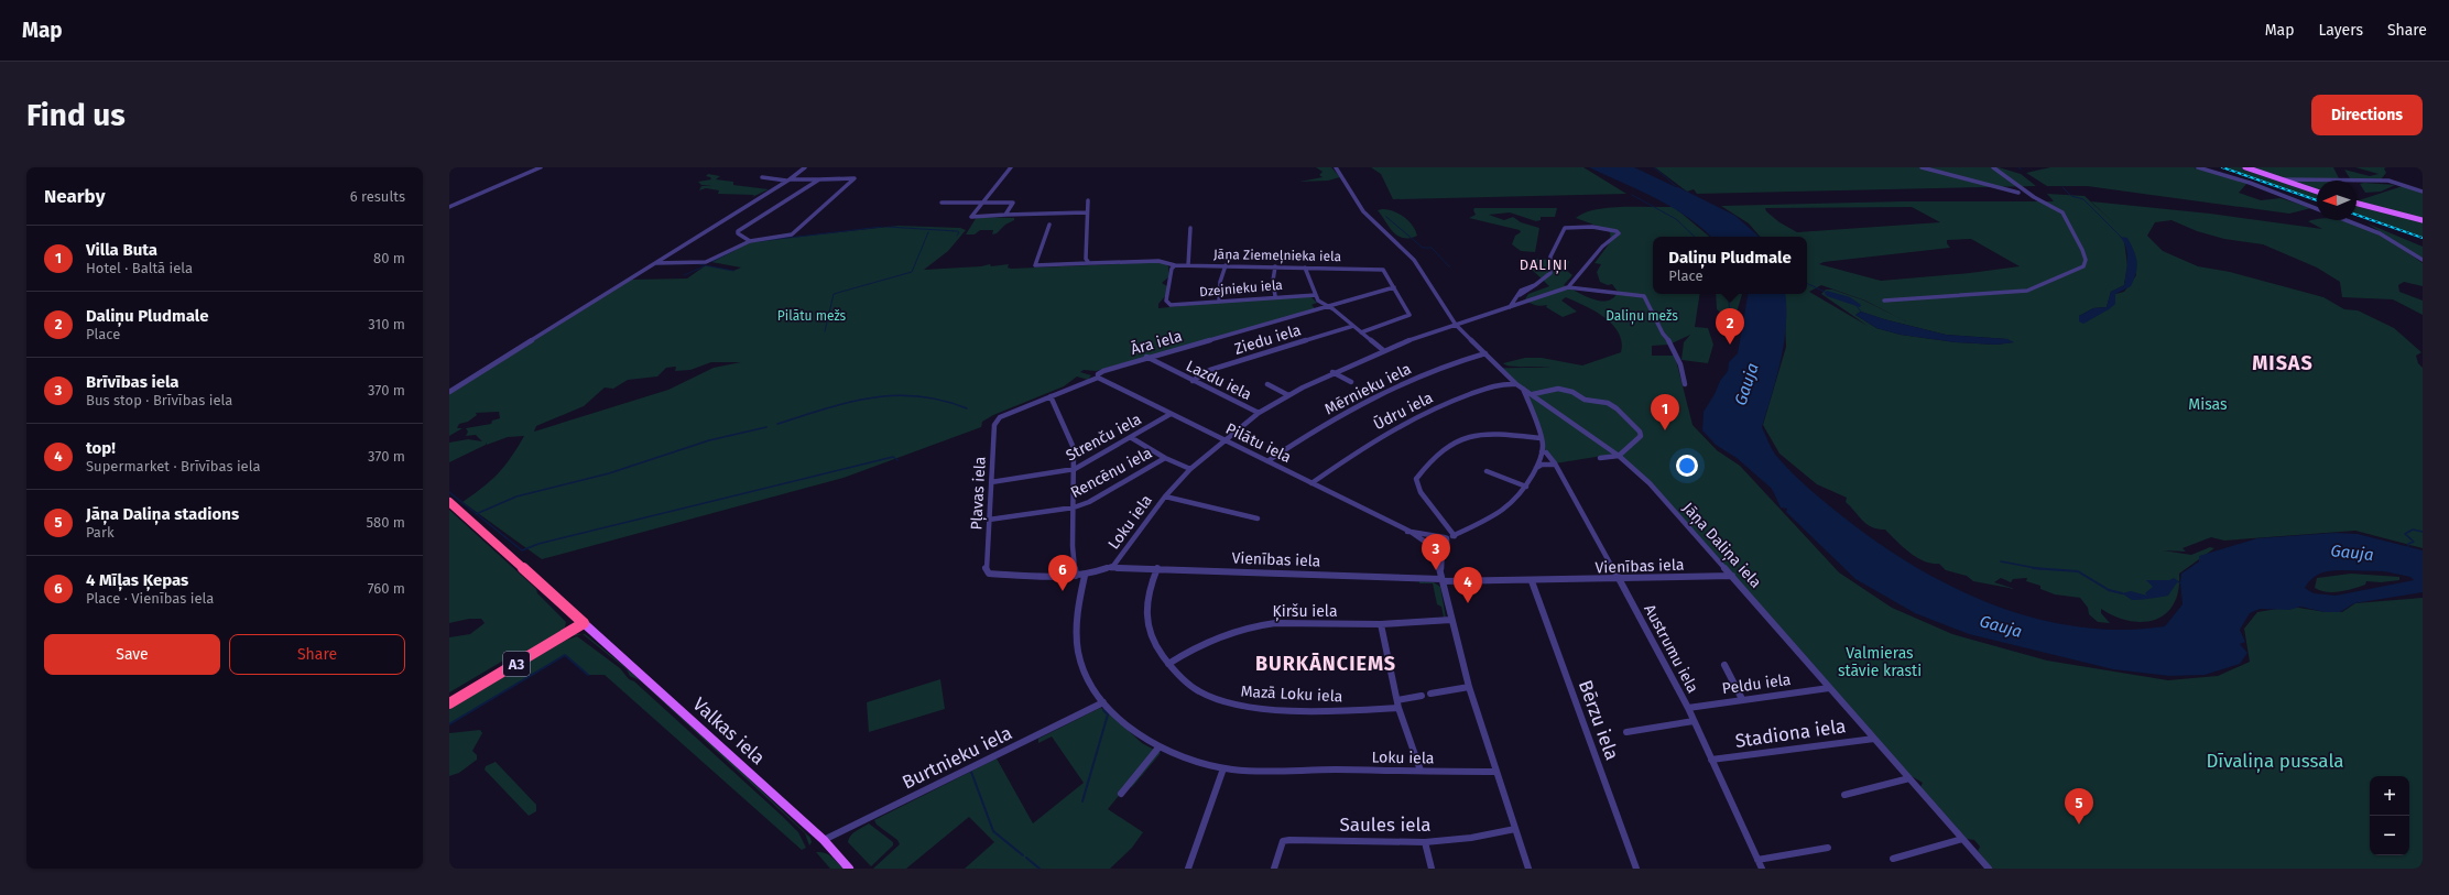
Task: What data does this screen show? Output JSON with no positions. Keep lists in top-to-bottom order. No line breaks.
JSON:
{"streets":{"highway":["A3"],"main road":["Valkas iela"],"street":["Jāņa Ziemeļnieka iela","Dzejnieku iela","Ziedu iela","Āra iela","Lazdu iela","Mērnieku iela","Ūdru iela","Strenču iela","Pilātu iela","Rencēnu iela","Pļavas iela","Loku iela","Jāņa Daliņa iela","Vienības iela","Ķiršu iela","Austrumu iela","Peldu iela","Mazā Loku iela","Bērzu iela","Stadiona iela","Burtnieku iela","Saules iela"]},"crossings":[["Jāņa Ziemeļnieka iela","Dzejnieku iela"],["Jāņa Ziemeļnieka iela","Āra iela"],["Ziedu iela","Lazdu iela"],["Āra iela","Lazdu iela"],["Āra iela","Pilātu iela"],["Āra iela","Pļavas iela"],["Lazdu iela","Loku iela"],["Mērnieku iela","Pilātu iela"],["Mērnieku iela","Jāņa Daliņa iela"],["Ūdru iela","Pilātu iela"],["Ūdru iela","Jāņa Daliņa iela"],["Strenču iela","Pilātu iela"],["Strenču iela","Pļavas iela"],["Pilātu iela","Loku iela"],["Rencēnu iela","Pļavas iela"],["Loku iela","Jāņa Daliņa iela"],["Loku iela","Vienības iela"],["Loku iela","Burtnieku iela"],["Jāņa Daliņa iela","Vienības iela"],["Jāņa Daliņa iela","Peldu iela"],["Jāņa Daliņa iela","Stadiona iela"],["Vienības iela","Austrumu iela"],["Vienības iela","Mazā Loku iela"],["Vienības iela","Bērzu iela"],["Ķiršu iela","Mazā Loku iela"],["Austrumu iela","Peldu iela"],["Austrumu iela","Stadiona iela"],["A3","Valkas iela"],["Valkas iela","Burtnieku iela"]],"districts":["DALIŅI","MISAS","BURKĀNCIEMS"],"water":["Gauja"],"parks":["Pilātu mežs","Daliņu mežs","Misas","Valmieras stāvie krasti","Dīvaliņa pussala"],"north":"left","page":{"header":"Map","nav":["Map","Layers","Share"],"buttons":["Directions",["Save","Share"]],"title":"Find us","heading":["Nearby","6 results"],"list":[{"mark":"1","name":"Villa Buta","note":"Hotel · Baltā iela","value":"80 m"},{"mark":"2","name":"Daliņu Pludmale","note":"Place","value":"310 m"},{"mark":"3","name":"Brīvības iela","note":"Bus stop · Brīvības iela","value":"370 m"},{"mark":"4","name":"top!","note":"Supermarket · Brīvības iela","value":"370 m"},{"mark":"5","name":"Jāņa Daliņa stadions","note":"Park","value":"580 m"},{"mark":"6","name":"4 Mīļas Ķepas","note":"Place · Vienības iela","value":"760 m"}],"popup":["Daliņu Pludmale","Place"],"pins":["2","1","3","6","4","5"],"map_buttons":["+","−"]}}
